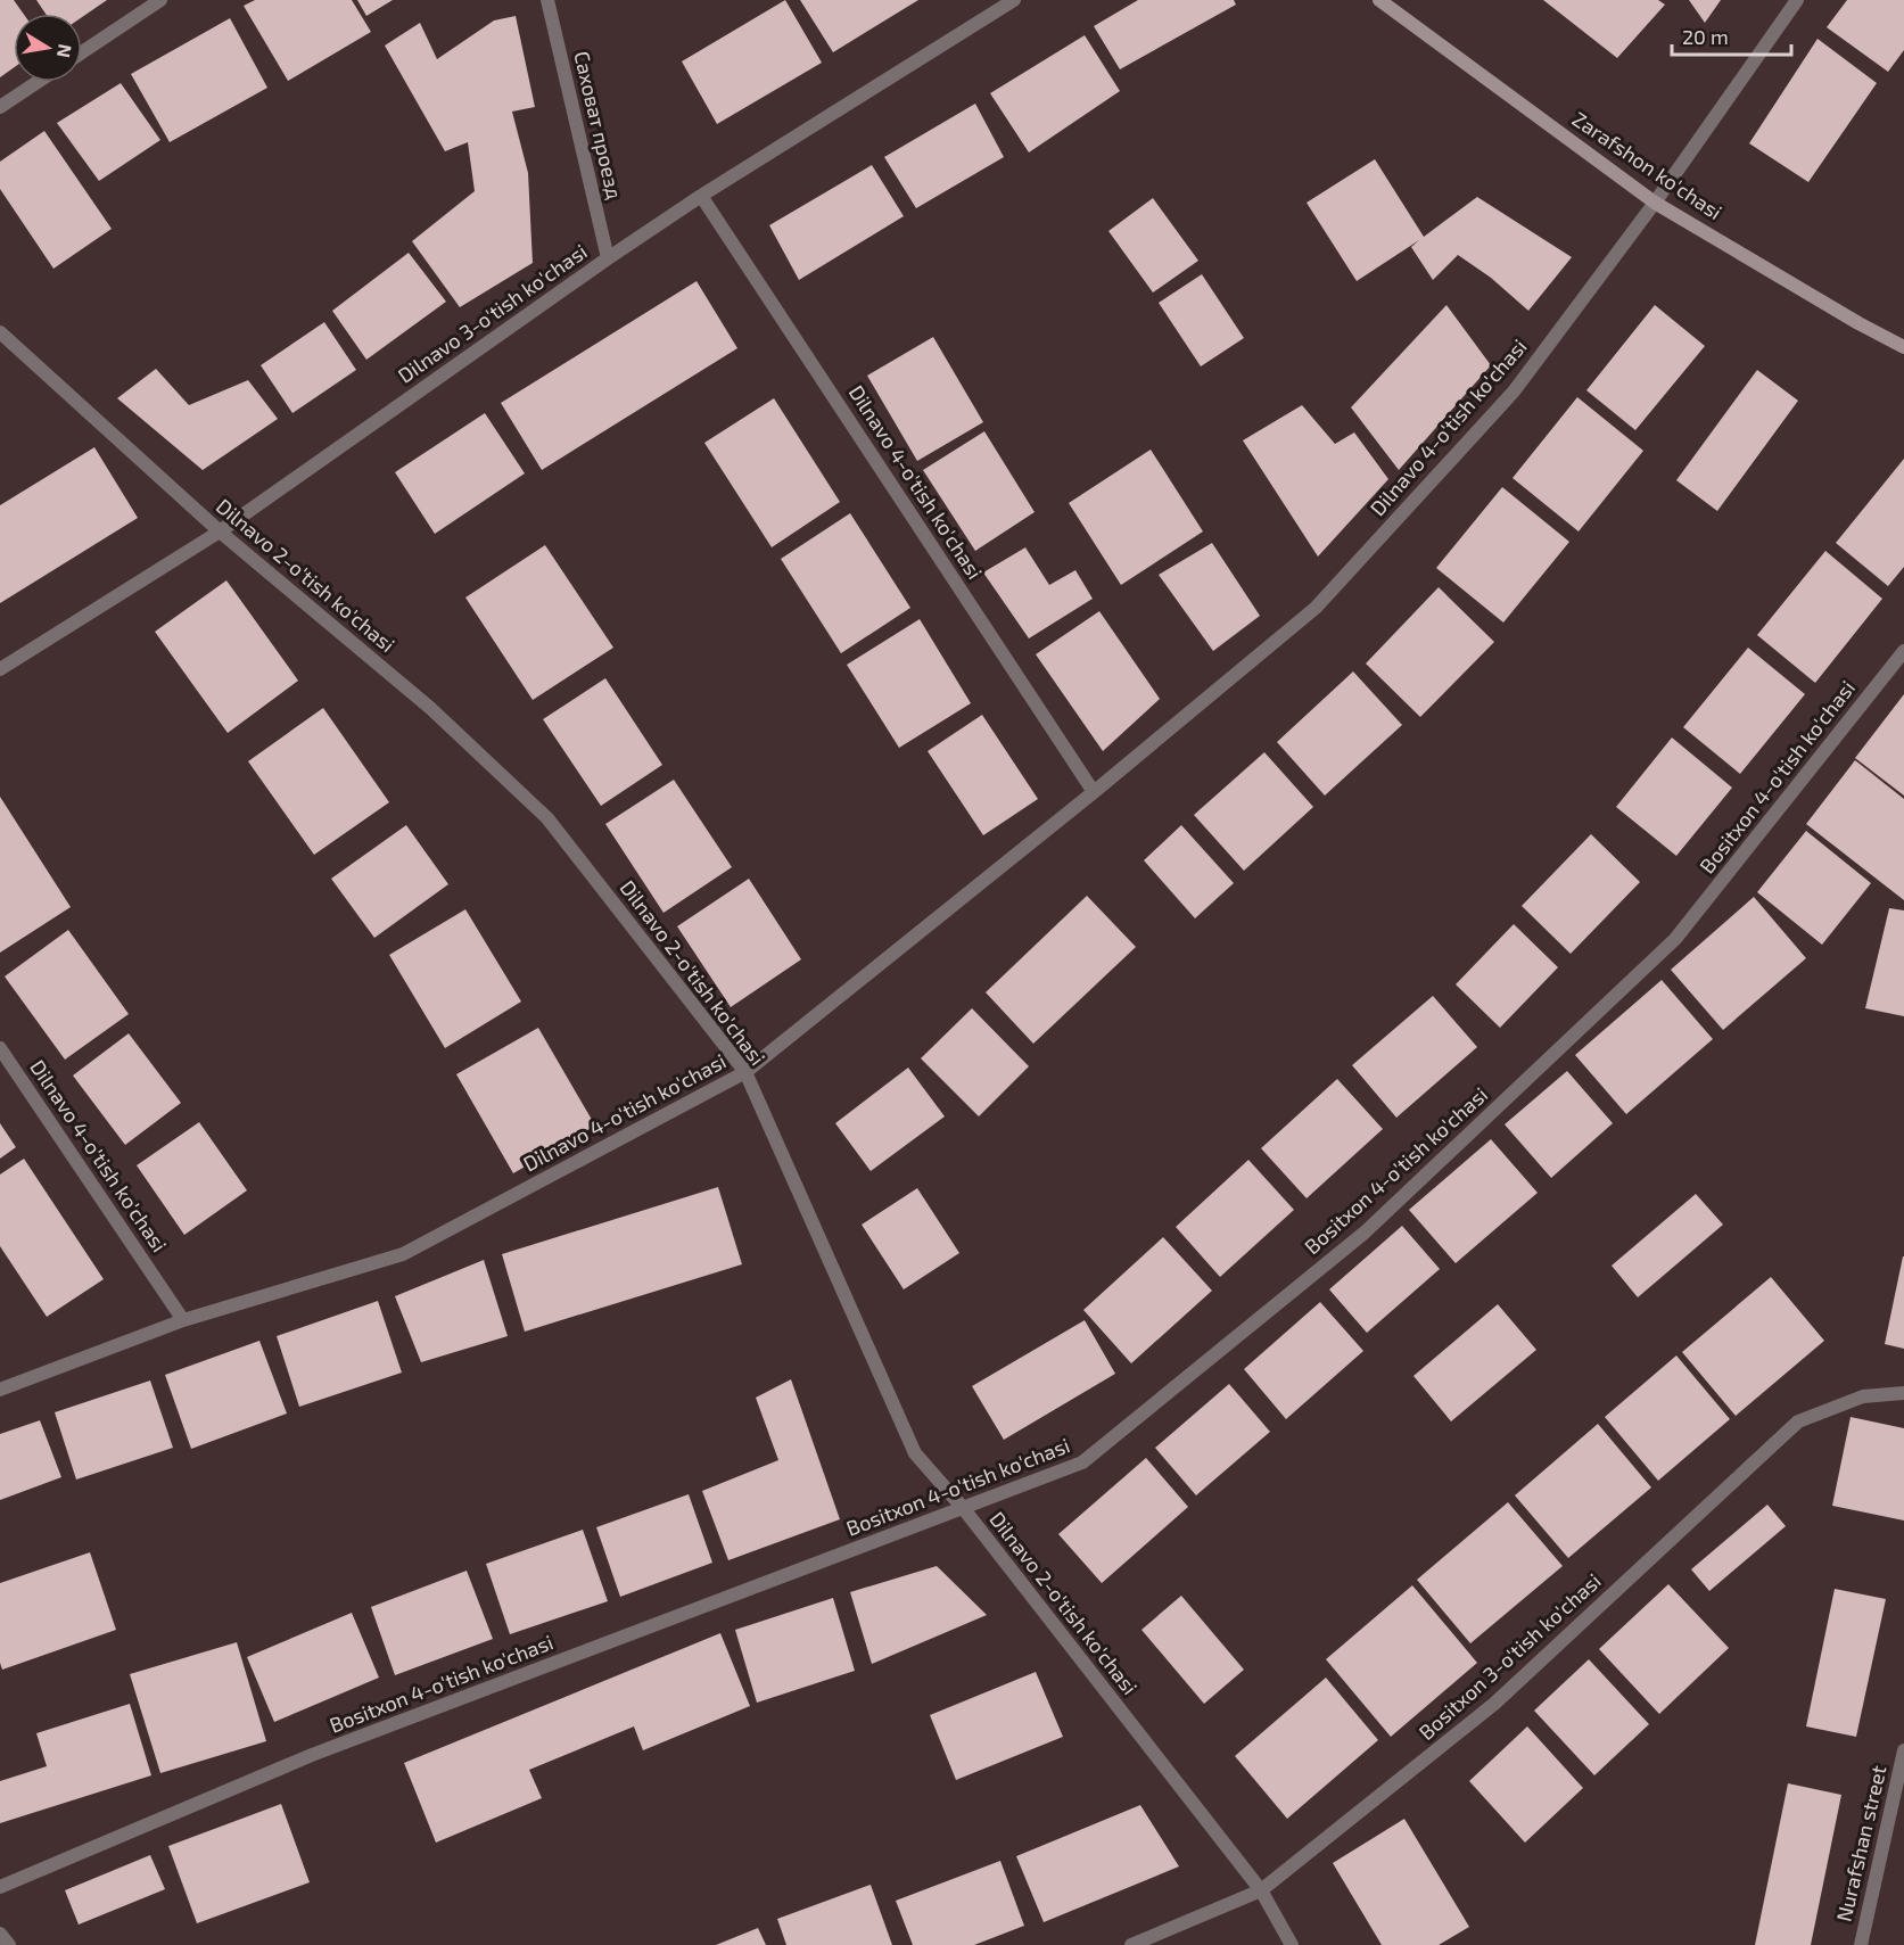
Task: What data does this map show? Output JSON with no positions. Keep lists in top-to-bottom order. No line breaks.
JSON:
{"streets":{"street":["Саховат проезд","Zarafshon ko'chasi","Dilnavo 3-o'tish ko'chasi","Dilnavo 4-o'tish ko'chasi","Dilnavo 2-o'tish ko'chasi","Bositxon 4-o'tish ko'chasi","Bositxon 3-o'tish ko'chasi","Nurafshan street"]},"crossings":[["Саховат проезд","Dilnavo 3-o'tish ko'chasi"],["Zarafshon ko'chasi","Dilnavo 4-o'tish ko'chasi"],["Dilnavo 3-o'tish ko'chasi","Dilnavo 4-o'tish ko'chasi"],["Dilnavo 3-o'tish ko'chasi","Dilnavo 2-o'tish ko'chasi"],["Dilnavo 4-o'tish ko'chasi","Dilnavo 2-o'tish ko'chasi"],["Dilnavo 2-o'tish ko'chasi","Bositxon 4-o'tish ko'chasi"],["Dilnavo 2-o'tish ko'chasi","Bositxon 3-o'tish ko'chasi"]],"scale_bar":"20 m","north":"right"}
